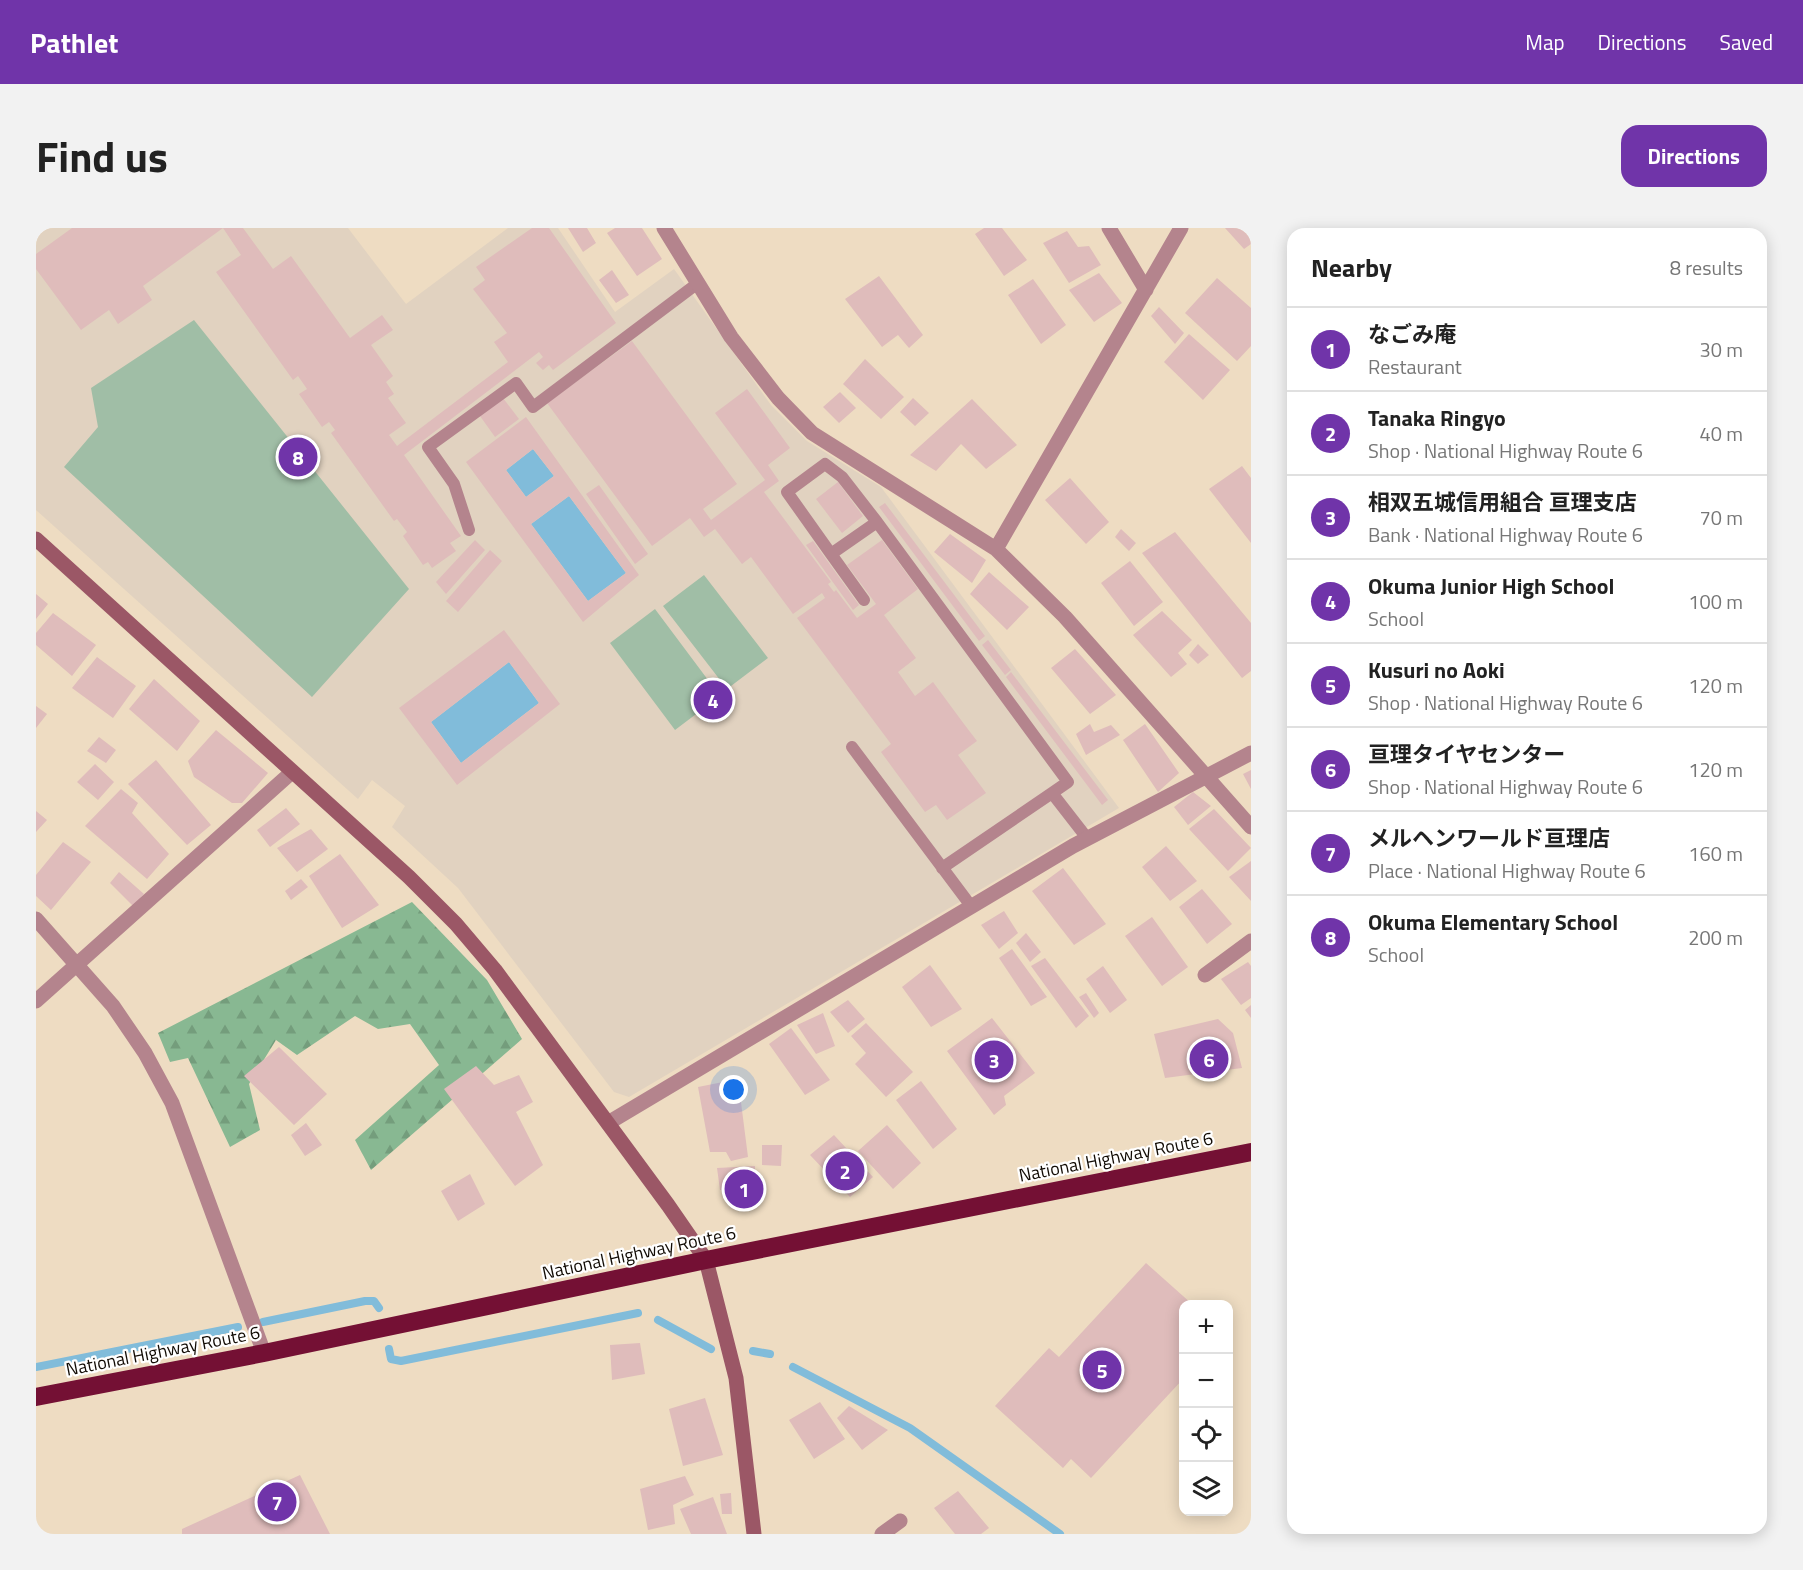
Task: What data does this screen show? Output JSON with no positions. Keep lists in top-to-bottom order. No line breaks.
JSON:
{"streets":{"highway":["National Highway Route 6"]},"page":{"header":"Pathlet","nav":["Map","Directions","Saved"],"title":"Find us","buttons":"Directions","heading":["Nearby","8 results"],"list":[{"mark":"1","name":"なごみ庵","note":"Restaurant","value":"30 m"},{"mark":"2","name":"Tanaka Ringyo","note":"Shop · National Highway Route 6","value":"40 m"},{"mark":"3","name":"相双五城信用組合 亘理支店","note":"Bank · National Highway Route 6","value":"70 m"},{"mark":"4","name":"Okuma Junior High School","note":"School","value":"100 m"},{"mark":"5","name":"Kusuri no Aoki","note":"Shop · National Highway Route 6","value":"120 m"},{"mark":"6","name":"亘理タイヤセンター","note":"Shop · National Highway Route 6","value":"120 m"},{"mark":"7","name":"メルヘンワールド亘理店","note":"Place · National Highway Route 6","value":"160 m"},{"mark":"8","name":"Okuma Elementary School","note":"School","value":"200 m"}],"pins":["8","4","6","3","2","1","5","7"],"map_buttons":["+","−"]}}
